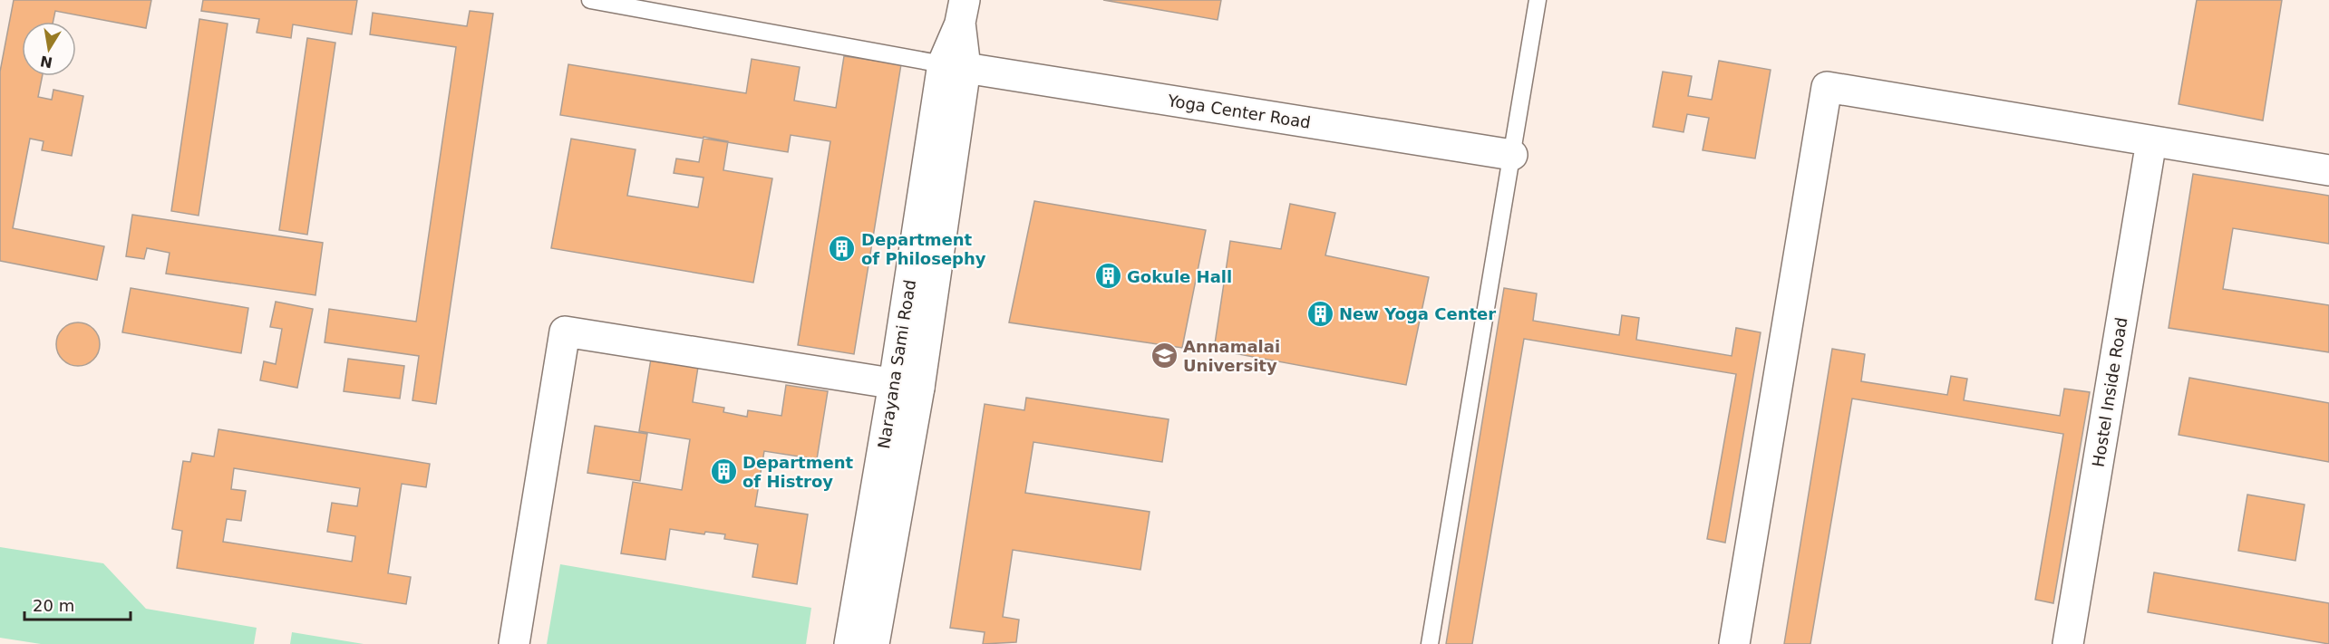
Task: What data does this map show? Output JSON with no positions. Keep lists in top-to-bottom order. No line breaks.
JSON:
{"streets":{"street":["Yoga Center Road","Narayana Sami Road","Hostel Inside Road"]},"crossings":[["Yoga Center Road","Narayana Sami Road"]],"places":{"building":["Department of Philosephy","Gokule Hall","New Yoga Center","Department of Histroy"],"school or university":["Annamalai University"]},"scale_bar":"20 m","north":"bottom"}
